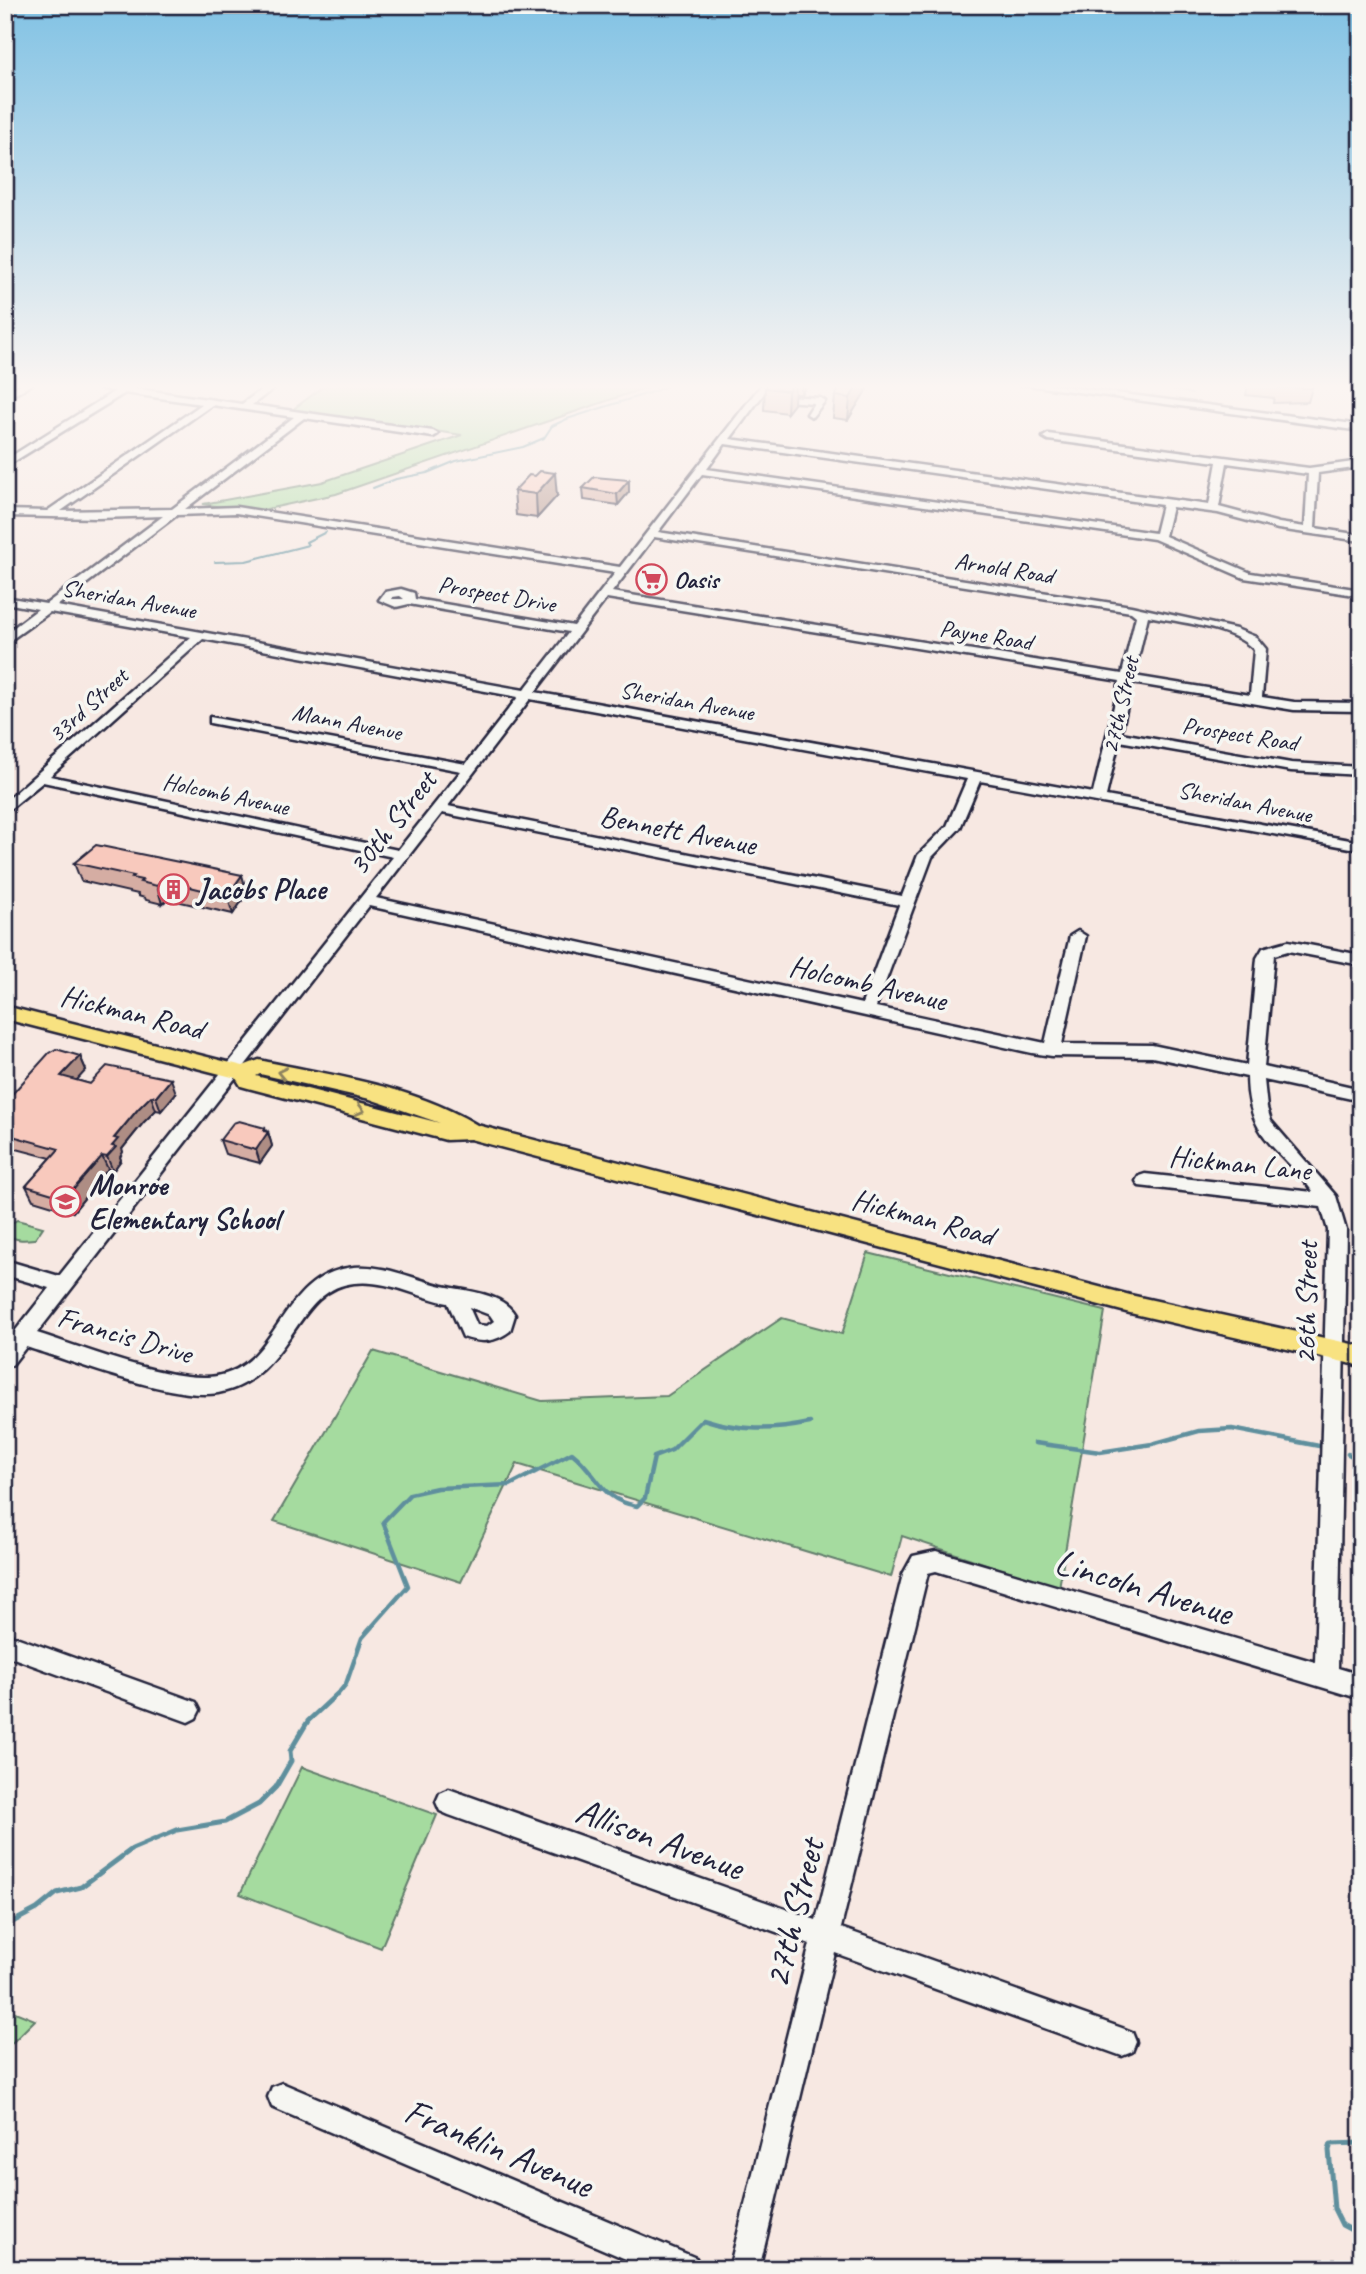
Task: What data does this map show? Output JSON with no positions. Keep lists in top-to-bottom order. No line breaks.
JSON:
{"streets":{"main road":["Hickman Road"],"street":["Arnold Road","Prospect Drive","Sheridan Avenue","Payne Road","33rd Street","27th Street","Mann Avenue","Prospect Road","Holcomb Avenue","30th Street","Bennett Avenue","Hickman Lane","26th Street","Francis Drive","Lincoln Avenue","Allison Avenue","Franklin Avenue"]},"crossings":[["Arnold Road","Payne Road"],["Arnold Road","27th Street"],["Arnold Road","30th Street"],["Prospect Drive","30th Street"],["Sheridan Avenue","33rd Street"],["Sheridan Avenue","27th Street"],["Sheridan Avenue","30th Street"],["Payne Road","27th Street"],["Payne Road","30th Street"],["33rd Street","Holcomb Avenue"],["27th Street","Prospect Road"],["27th Street","Lincoln Avenue"],["27th Street","Allison Avenue"],["Mann Avenue","30th Street"],["Holcomb Avenue","30th Street"],["Holcomb Avenue","26th Street"],["30th Street","Bennett Avenue"],["30th Street","Hickman Road"],["30th Street","Francis Drive"],["Hickman Road","26th Street"],["Hickman Lane","26th Street"],["26th Street","Lincoln Avenue"]],"places":{"supermarket":["Oasis"],"building":["Jacobs Place"],"school or university":["Monroe Elementary School"]}}
